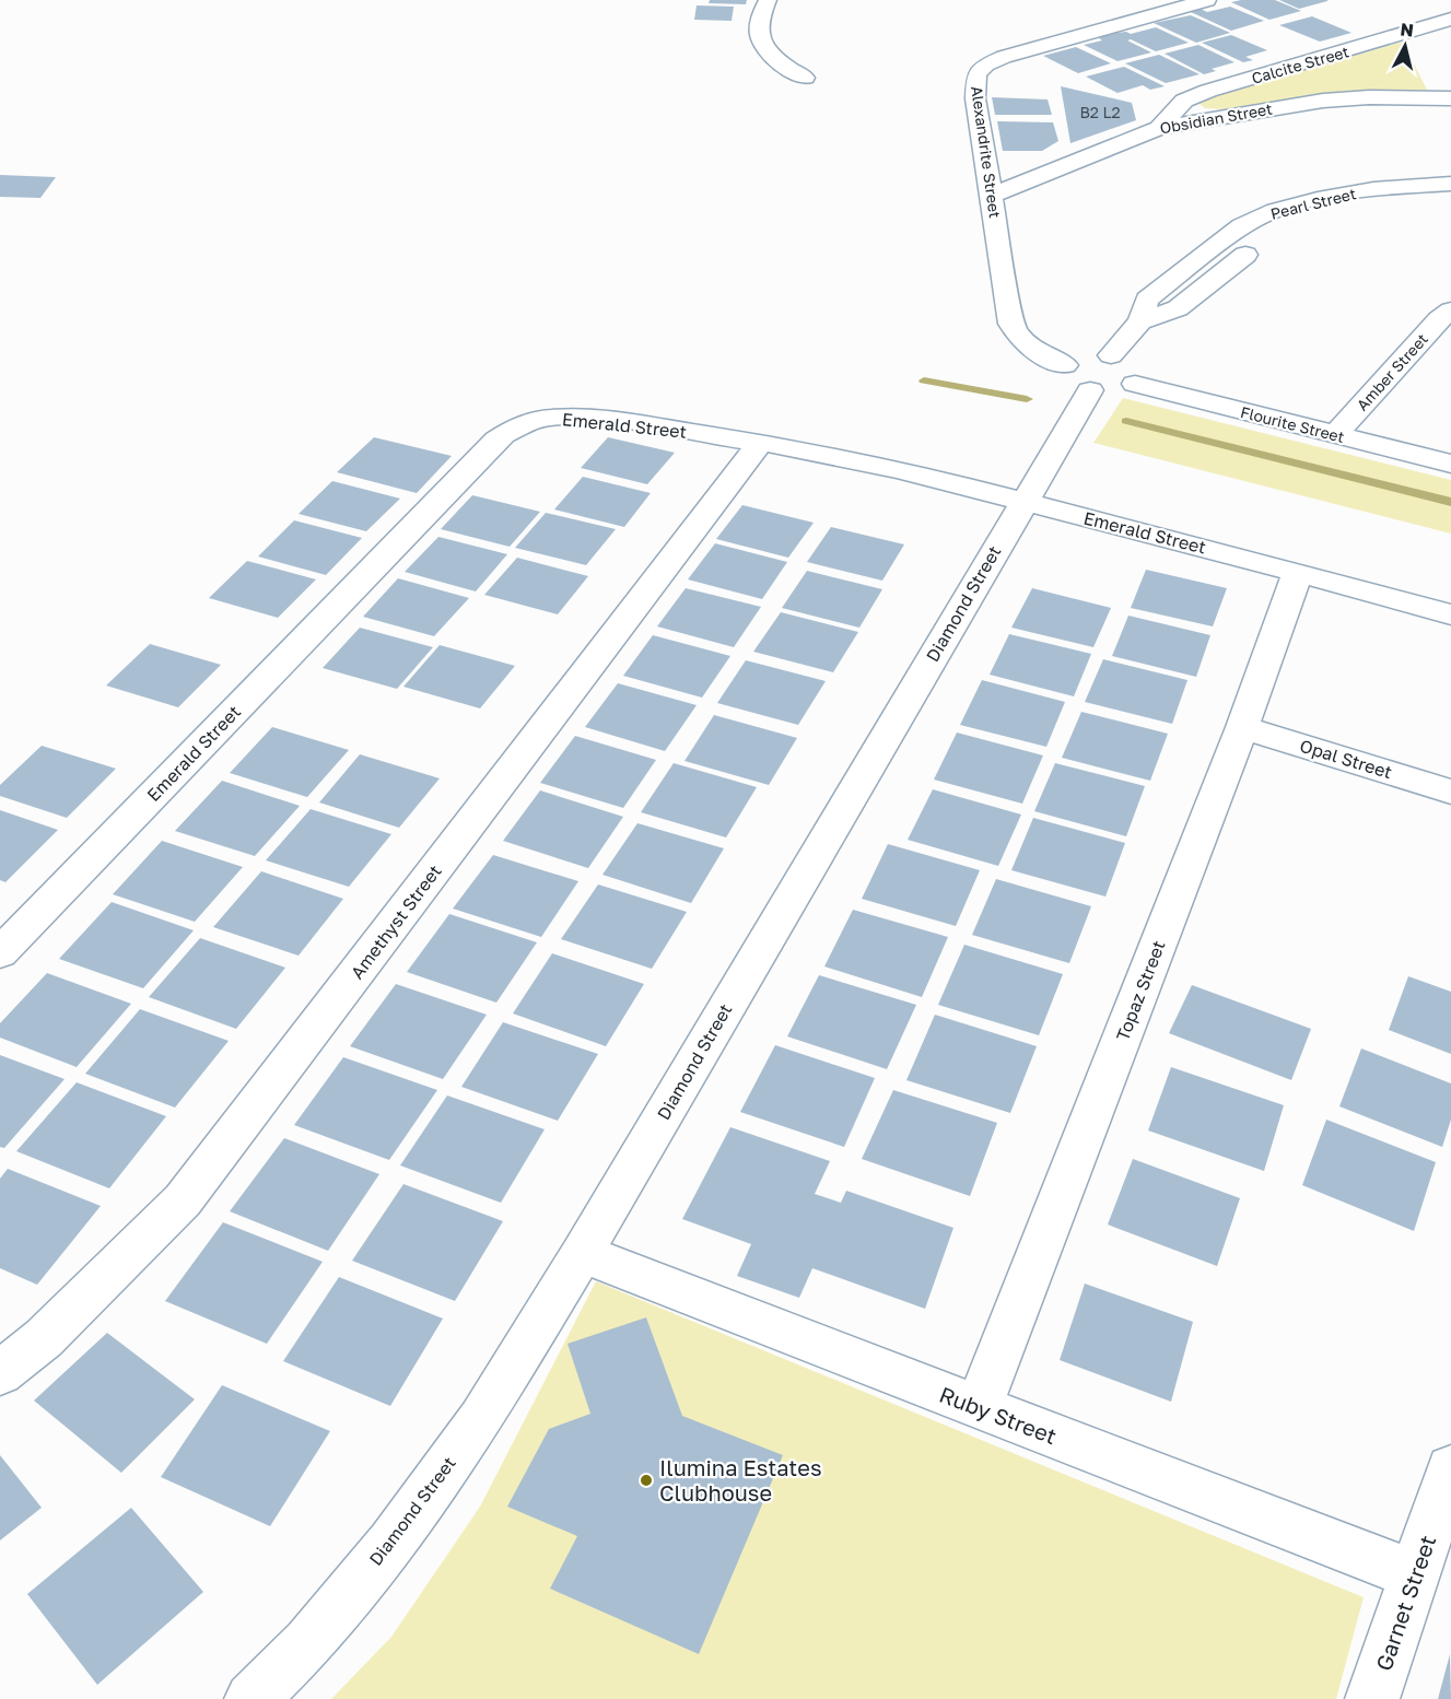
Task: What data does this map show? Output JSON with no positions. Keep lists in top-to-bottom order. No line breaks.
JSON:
{"streets":{"street":["Calcite Street","Obsidian Street","Alexandrite Street","Pearl Street","Amber Street","Flourite Street","Emerald Street","Diamond Street","Opal Street","Amethyst Street","Topaz Street","Ruby Street","Garnet Street"]},"crossings":[["Calcite Street","Obsidian Street"],["Obsidian Street","Alexandrite Street"],["Alexandrite Street","Diamond Street"],["Amber Street","Flourite Street"],["Emerald Street","Diamond Street"],["Emerald Street","Amethyst Street"],["Emerald Street","Topaz Street"],["Diamond Street","Ruby Street"],["Opal Street","Topaz Street"],["Topaz Street","Ruby Street"],["Ruby Street","Garnet Street"]],"places":["Ilumina Estates Clubhouse"],"house_numbers":["B2 L2"],"north":"top"}
